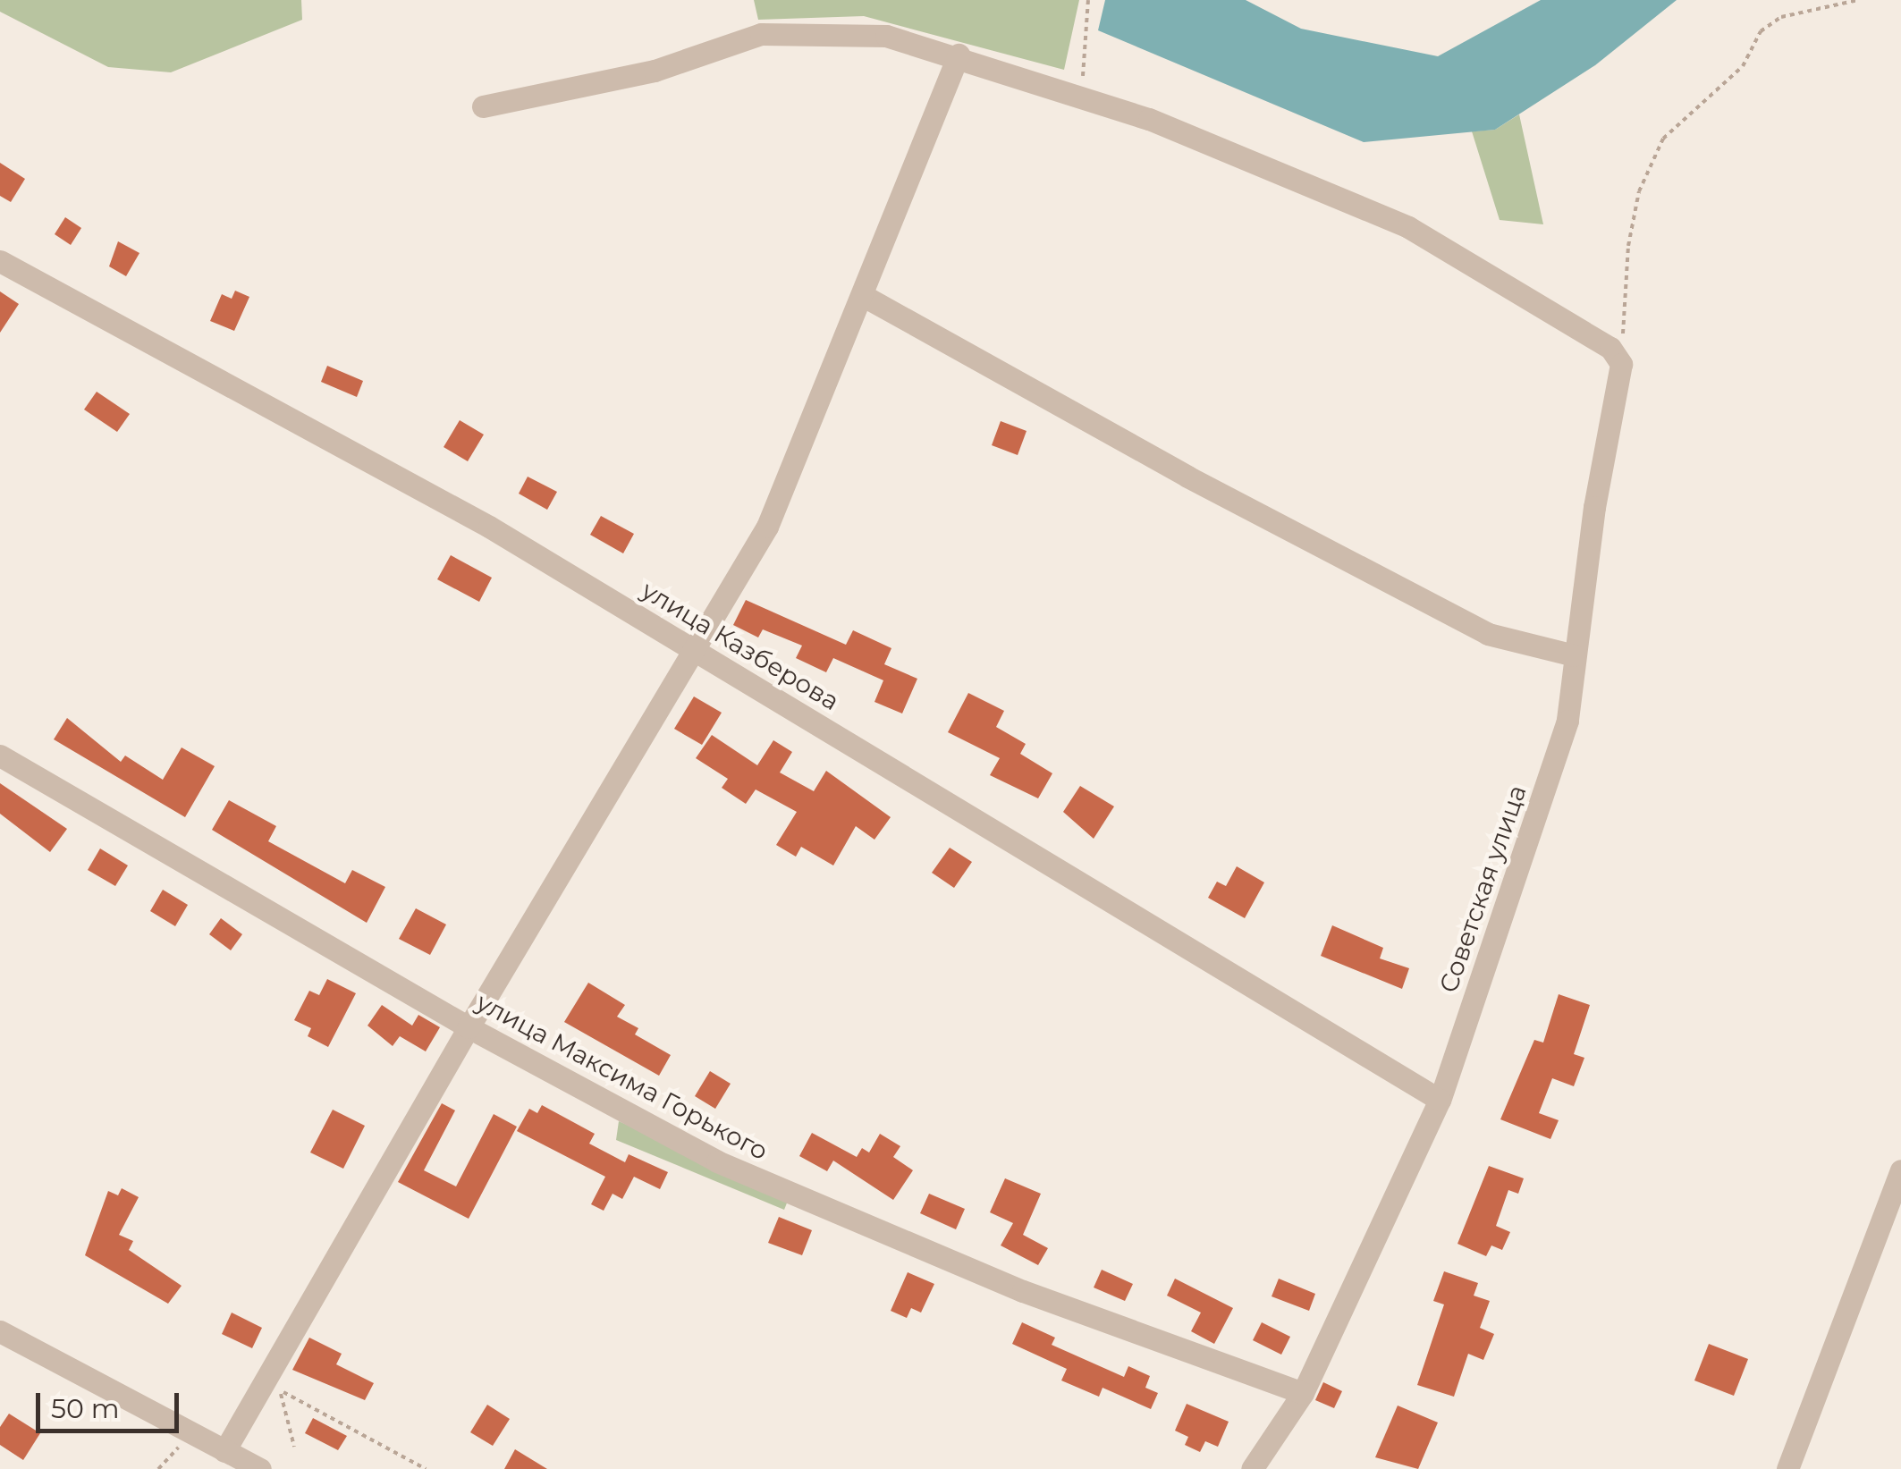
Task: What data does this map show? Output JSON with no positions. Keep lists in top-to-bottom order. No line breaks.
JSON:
{"streets":{"street":["улица Казберова","Советская улица","улица Максима Горького"]},"crossings":[["улица Казберова","Советская улица"],["Советская улица","улица Максима Горького"]],"scale_bar":"50 m"}
